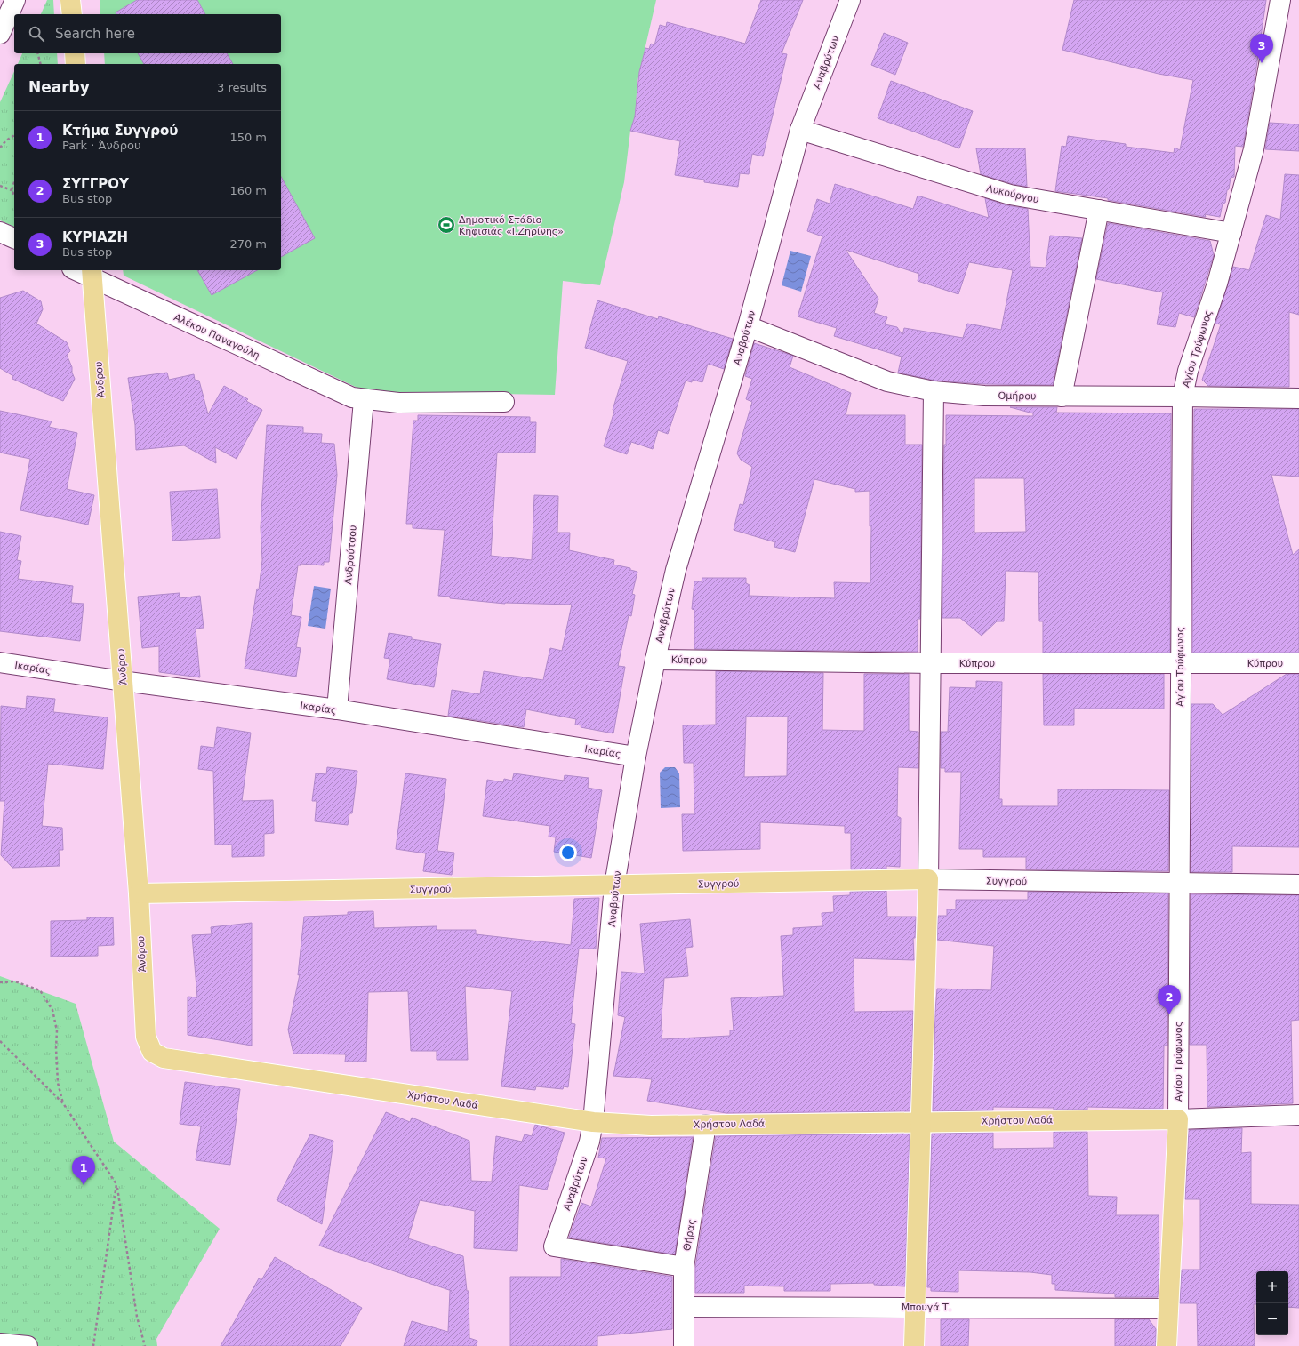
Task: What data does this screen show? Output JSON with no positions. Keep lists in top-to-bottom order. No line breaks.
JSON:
{"streets":{"main road":["Αγίου Τρύφωνος","Άνδρου","Συγγρού","Χρήστου Λαδά"],"street":["Αναβρύτων","Λυκούργου","Αλέκου Παναγούλη","Ομήρου","Ανδρούτσου","Κύπρου","Ικαρίας","Θήρας","Μπουγά Τ."]},"crossings":[["Αναβρύτων","Λυκούργου"],["Αναβρύτων","Ομήρου"],["Αναβρύτων","Κύπρου"],["Αναβρύτων","Ικαρίας"],["Αναβρύτων","Συγγρού"],["Αναβρύτων","Χρήστου Λαδά"],["Αναβρύτων","Θήρας"],["Λυκούργου","Αγίου Τρύφωνος"],["Αλέκου Παναγούλη","Άνδρου"],["Αλέκου Παναγούλη","Ανδρούτσου"],["Αγίου Τρύφωνος","Ομήρου"],["Αγίου Τρύφωνος","Κύπρου"],["Αγίου Τρύφωνος","Συγγρού"],["Αγίου Τρύφωνος","Χρήστου Λαδά"],["Αγίου Τρύφωνος","Μπουγά Τ."],["Άνδρου","Ικαρίας"],["Άνδρου","Συγγρού"],["Άνδρου","Χρήστου Λαδά"],["Ανδρούτσου","Ικαρίας"],["Χρήστου Λαδά","Θήρας"],["Θήρας","Μπουγά Τ."]],"places":{"sports":["Δημοτικό Στάδιο Κηφισιάς «Ι.Ζηρίνης»"]},"page":{"search":"Search here","pins":["3","2","1"],"heading":["Nearby","3 results"],"list":[{"mark":"1","name":"Κτήμα Συγγρού","note":"Park · Άνδρου","value":"150 m"},{"mark":"2","name":"ΣΥΓΓΡΟΥ","note":"Bus stop","value":"160 m"},{"mark":"3","name":"ΚΥΡΙΑΖΗ","note":"Bus stop","value":"270 m"}],"map_buttons":["+","−"]}}
